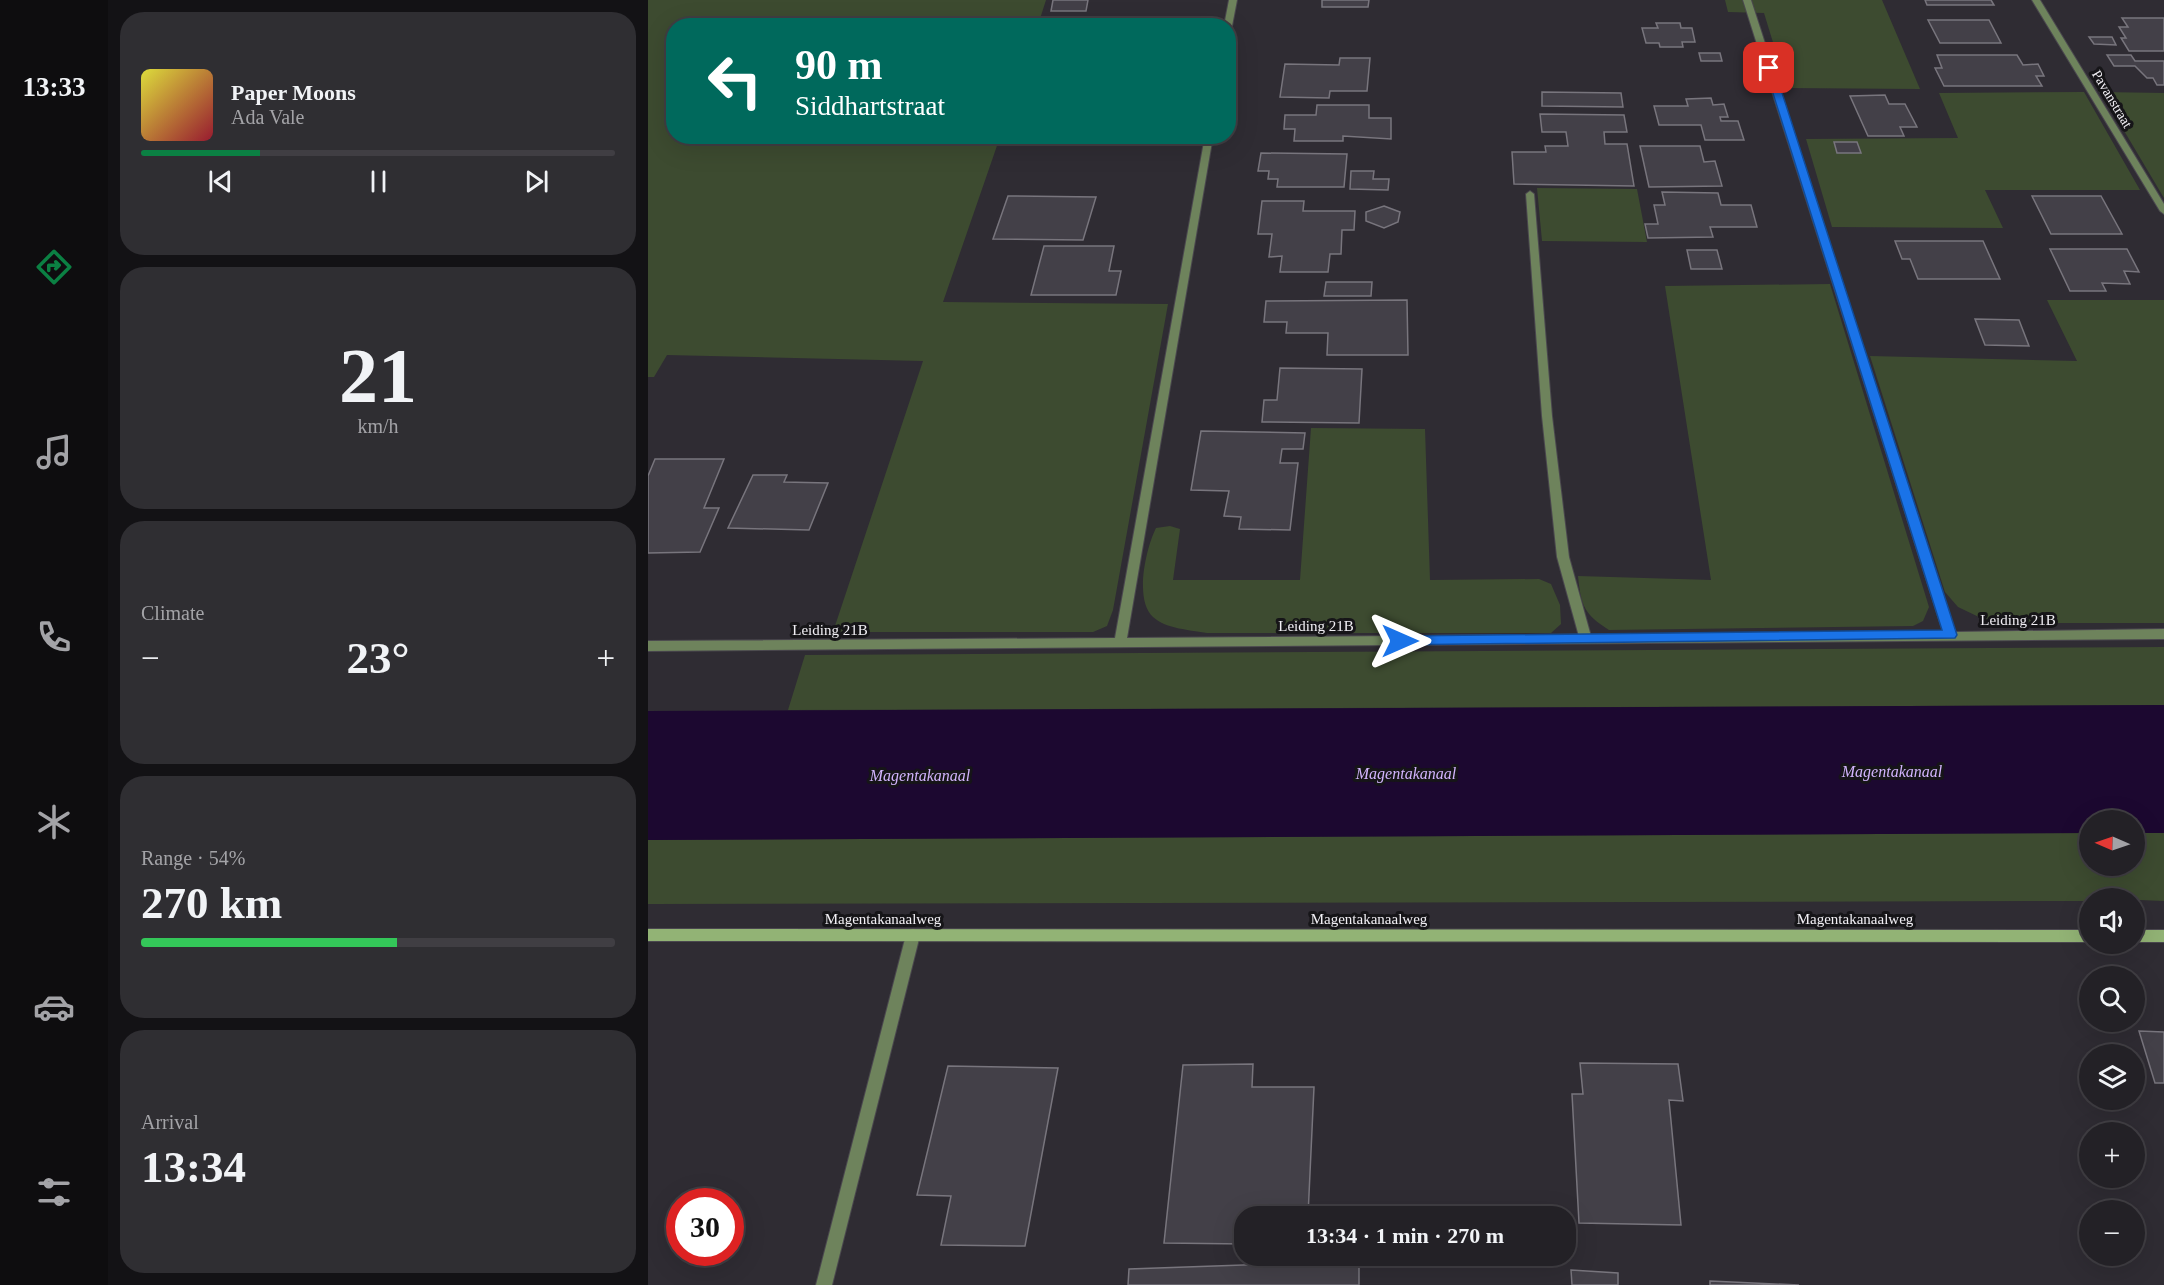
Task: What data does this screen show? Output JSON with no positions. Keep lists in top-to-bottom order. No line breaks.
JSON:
{"streets":{"street":["Pavanstraat","Leiding 21B","Magentakanaalweg"]},"water":["Magentakanaal"],"north":"left","page":{"tabs":"13:33","turn":["90 m","Siddhartstraat"],"song":["Paper Moons","Ada Vale"],"tile":[["21","km/h"],"Climate",["Range · 54%","270 km"],["Arrival","13:34"]],"heat":["−","23°","+"],"map_buttons":["+","−"],"limit":"30","trip":"13:34 · 1 min · 270 m"}}
